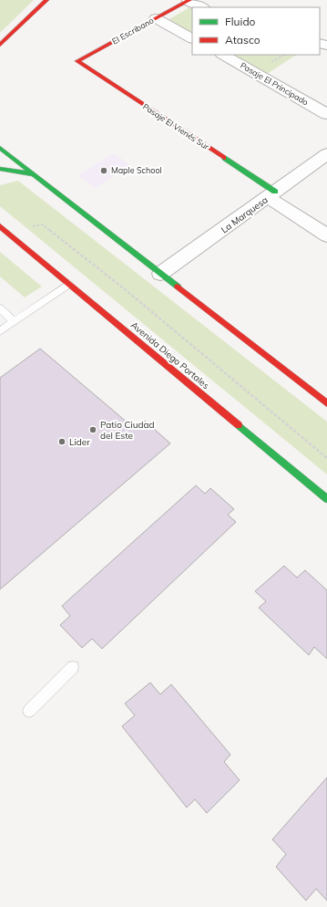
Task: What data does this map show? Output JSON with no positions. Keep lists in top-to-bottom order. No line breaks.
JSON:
{"streets":{"street":["El Escribano","Pasaje El Principado","Pasaje El Vienés Sur","La Marquesa","Avenida Diego Portales"]},"crossings":[["El Escribano","Pasaje El Vienés Sur"],["Pasaje El Vienés Sur","La Marquesa"]],"places":["Maple School","Patio Ciudad del Este","Lider"],"legend":["Fluido","Atasco"]}
